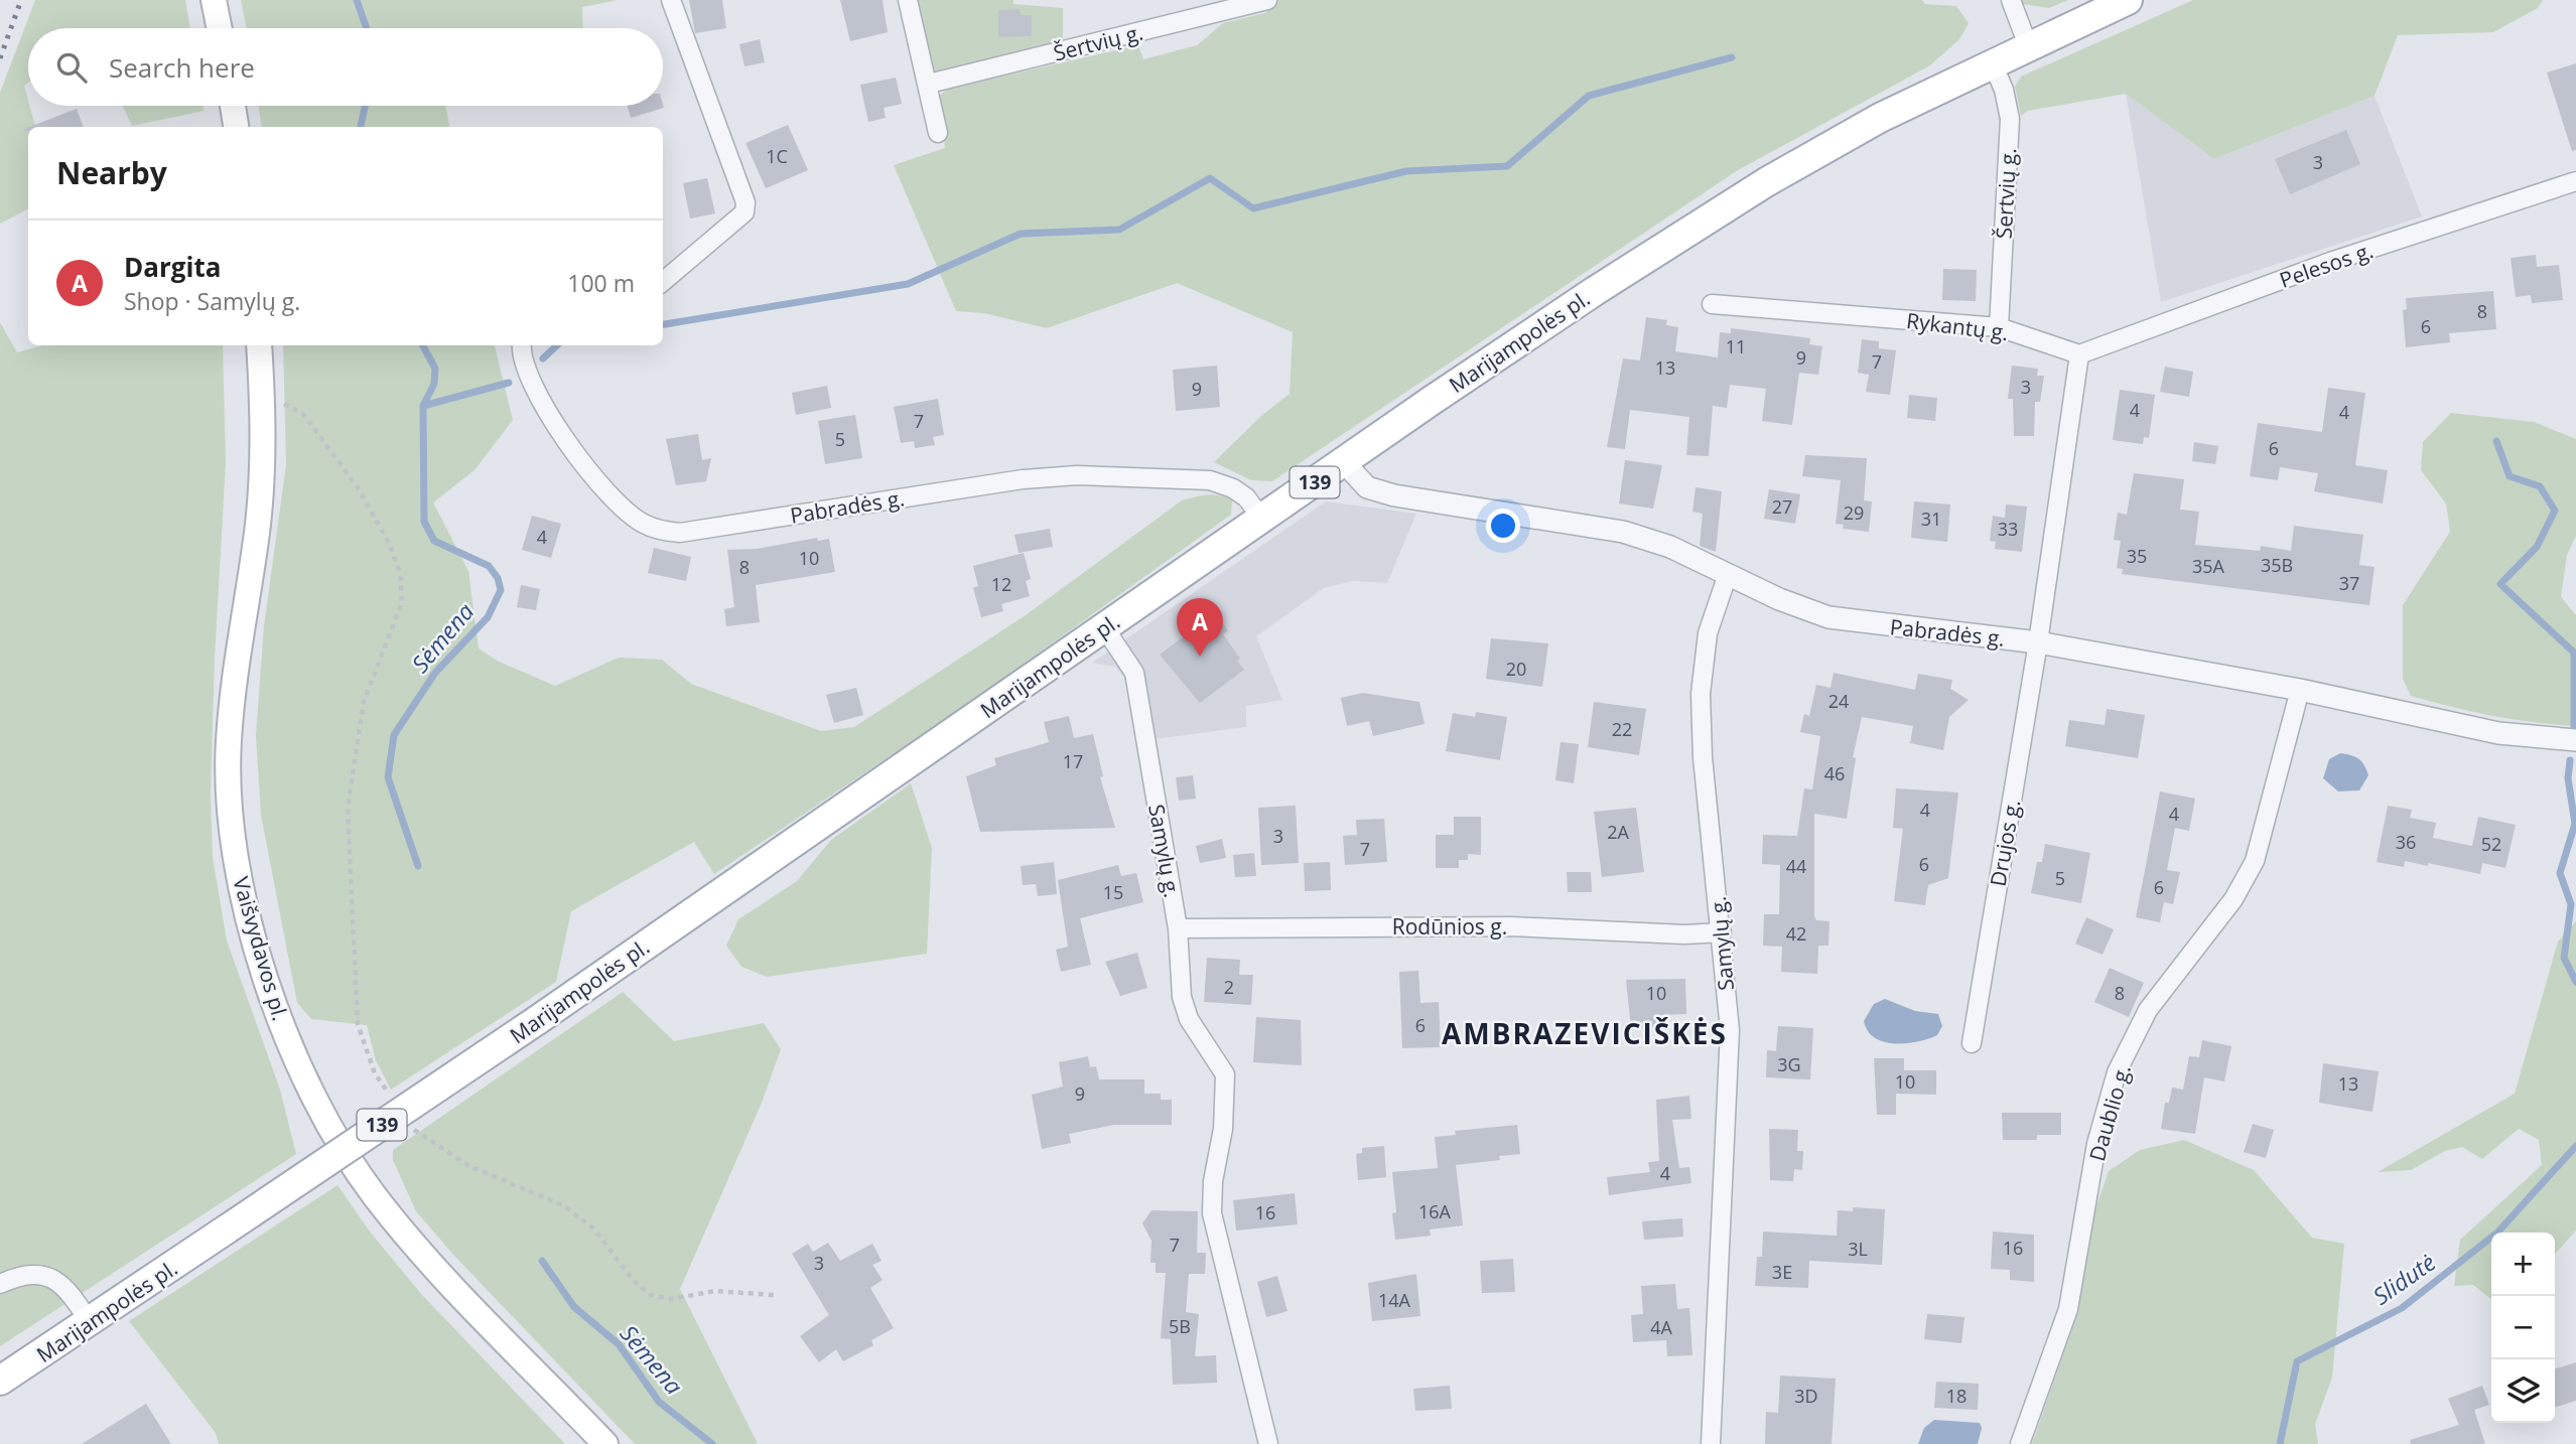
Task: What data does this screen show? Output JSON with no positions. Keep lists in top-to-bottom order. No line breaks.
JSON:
{"streets":{"main road":["Marijampolės pl.","139","Vaišvydavos pl."],"street":["Šertvių g.","Pelesos g.","Rykantų g.","Pabradės g.","Drujos g.","Samylų g.","Rodūnios g.","Daublio g."]},"crossings":[["Šertvių g.","Rykantų g."],["Šertvių g.","Marijampolės pl."],["Pelesos g.","Rykantų g."],["Marijampolės pl.","Pabradės g."],["Marijampolės pl.","Samylų g."],["Pabradės g.","Drujos g."],["Pabradės g.","Samylų g."],["Pabradės g.","Daublio g."],["Samylų g.","Rodūnios g."]],"districts":["AMBRAZEVICIŠKĖS"],"water":["Sėmena","Slidutė"],"house_numbers":["1C","3","8","6","11","9","7","13","3","9","4","4","7","5","6","27","29","31","33","4","35","10","35B","35A","8","37","12","20","24","22","17","46","4","4","2A","3","36","52","7","6","44","5","6","15","42","2","10","8","6","3G","10","13","9","4","16A","16","7","16","3L","3","3E","14A","5B","4A","3D","18"],"page":{"search":"Search here","heading":"Nearby","list":[{"mark":"A","name":"Dargita","note":"Shop · Samylų g.","value":"100 m"}],"pins":"A","map_buttons":["+","−"]}}
